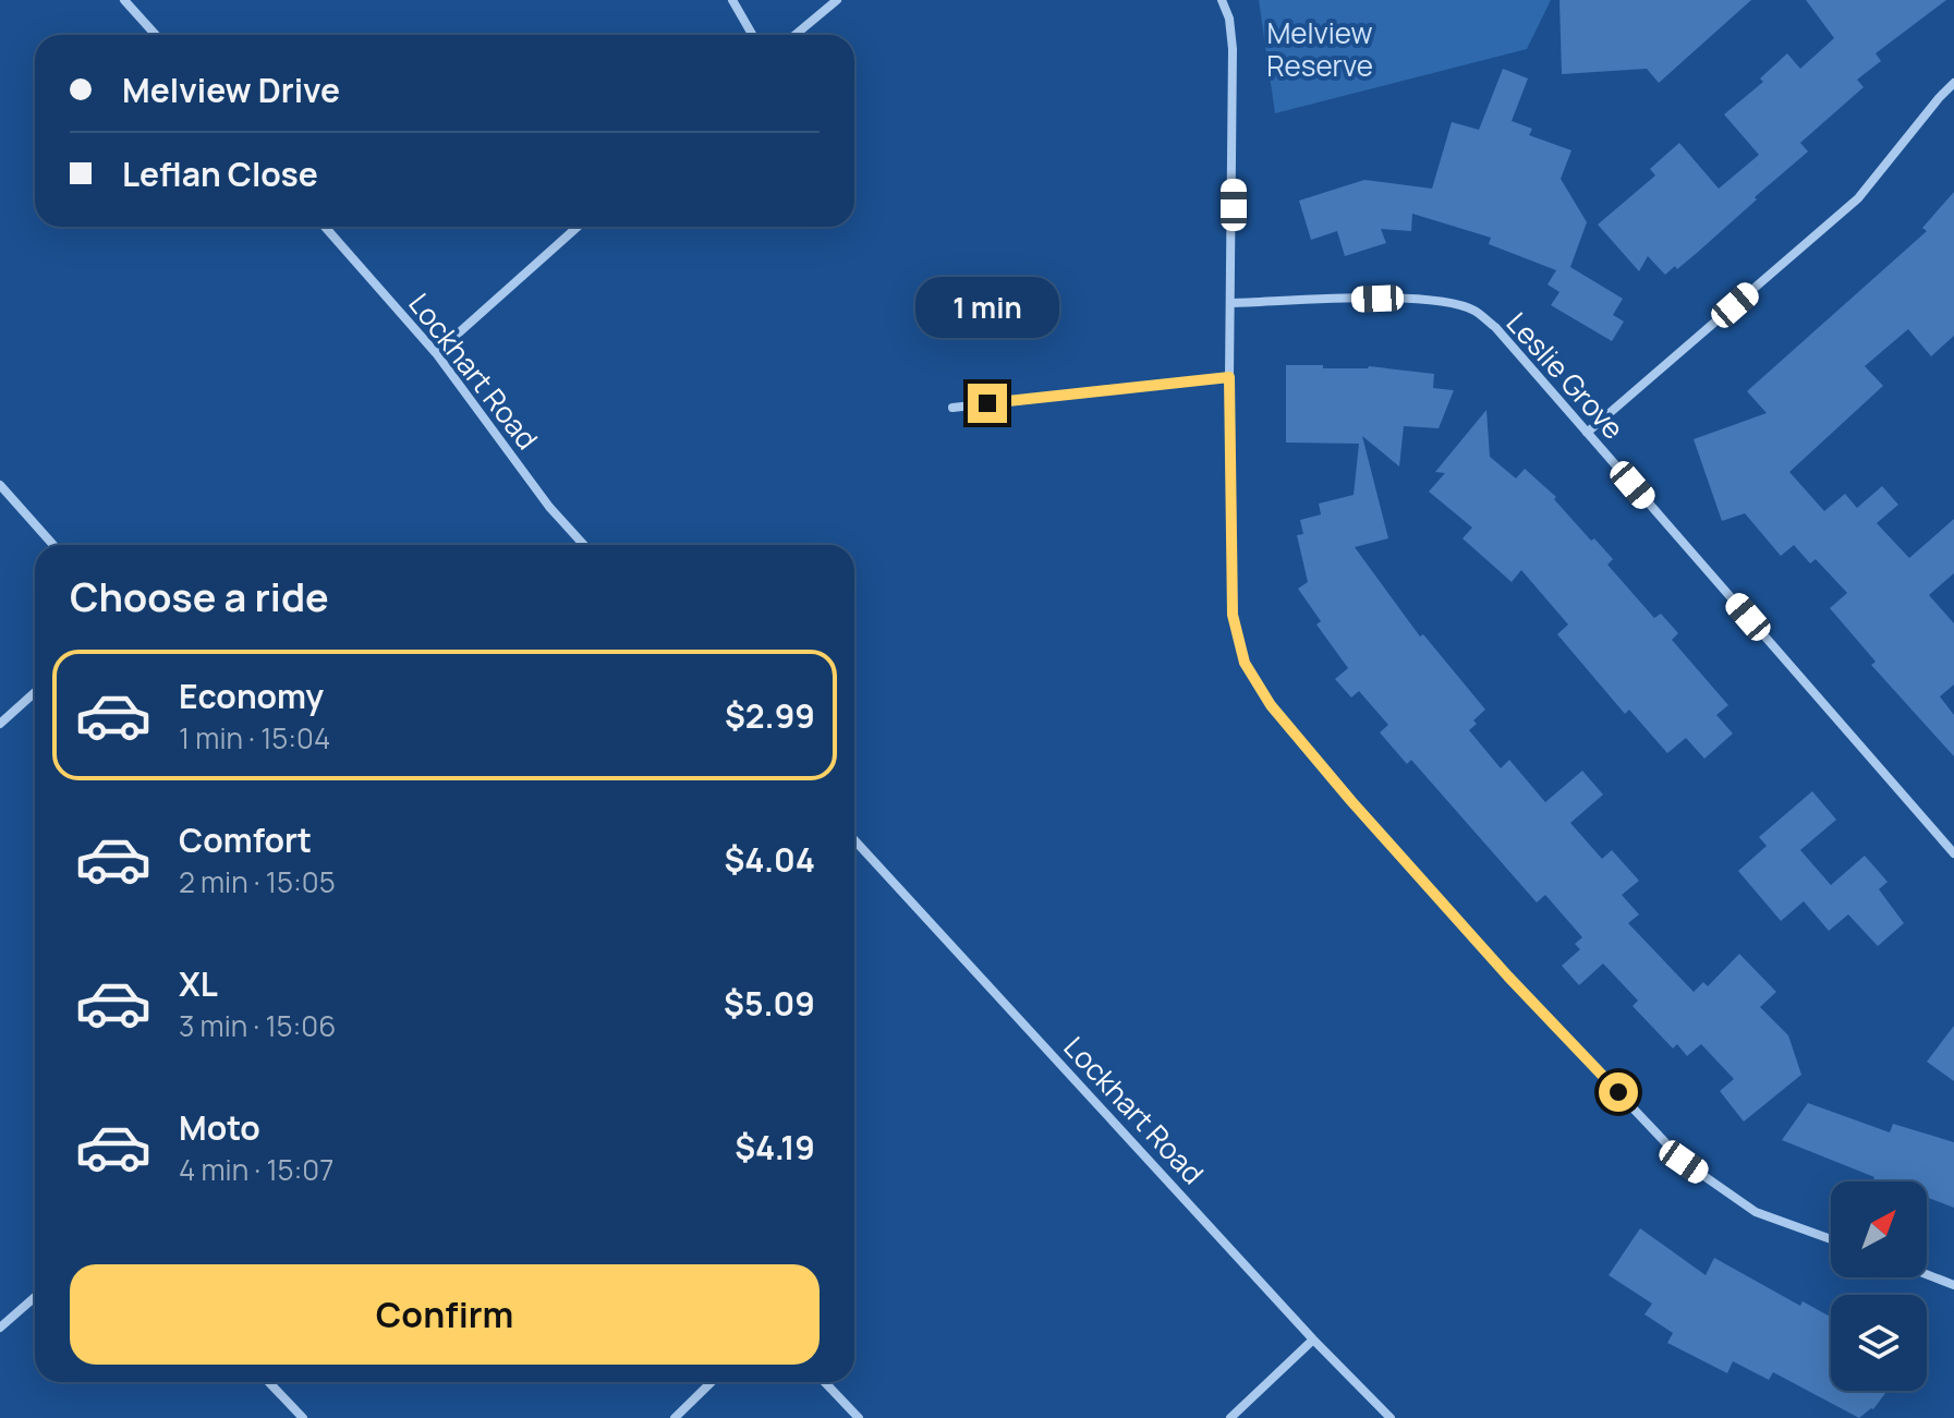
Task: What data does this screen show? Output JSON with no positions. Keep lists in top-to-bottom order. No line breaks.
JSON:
{"streets":{"street":["Lockhart Road","Leslie Grove"]},"parks":["Melview Reserve"],"north":"top right","page":{"banner":["Melview Drive","Leflan Close"],"bubble":"1 min","heading":"Choose a ride","list":[{"name":"Economy","note":"1 min · 15:04","value":"$2.99"},{"name":"Comfort","note":"2 min · 15:05","value":"$4.04"},{"name":"XL","note":"3 min · 15:06","value":"$5.09"},{"name":"Moto","note":"4 min · 15:07","value":"$4.19"}],"buttons":"Confirm"}}
